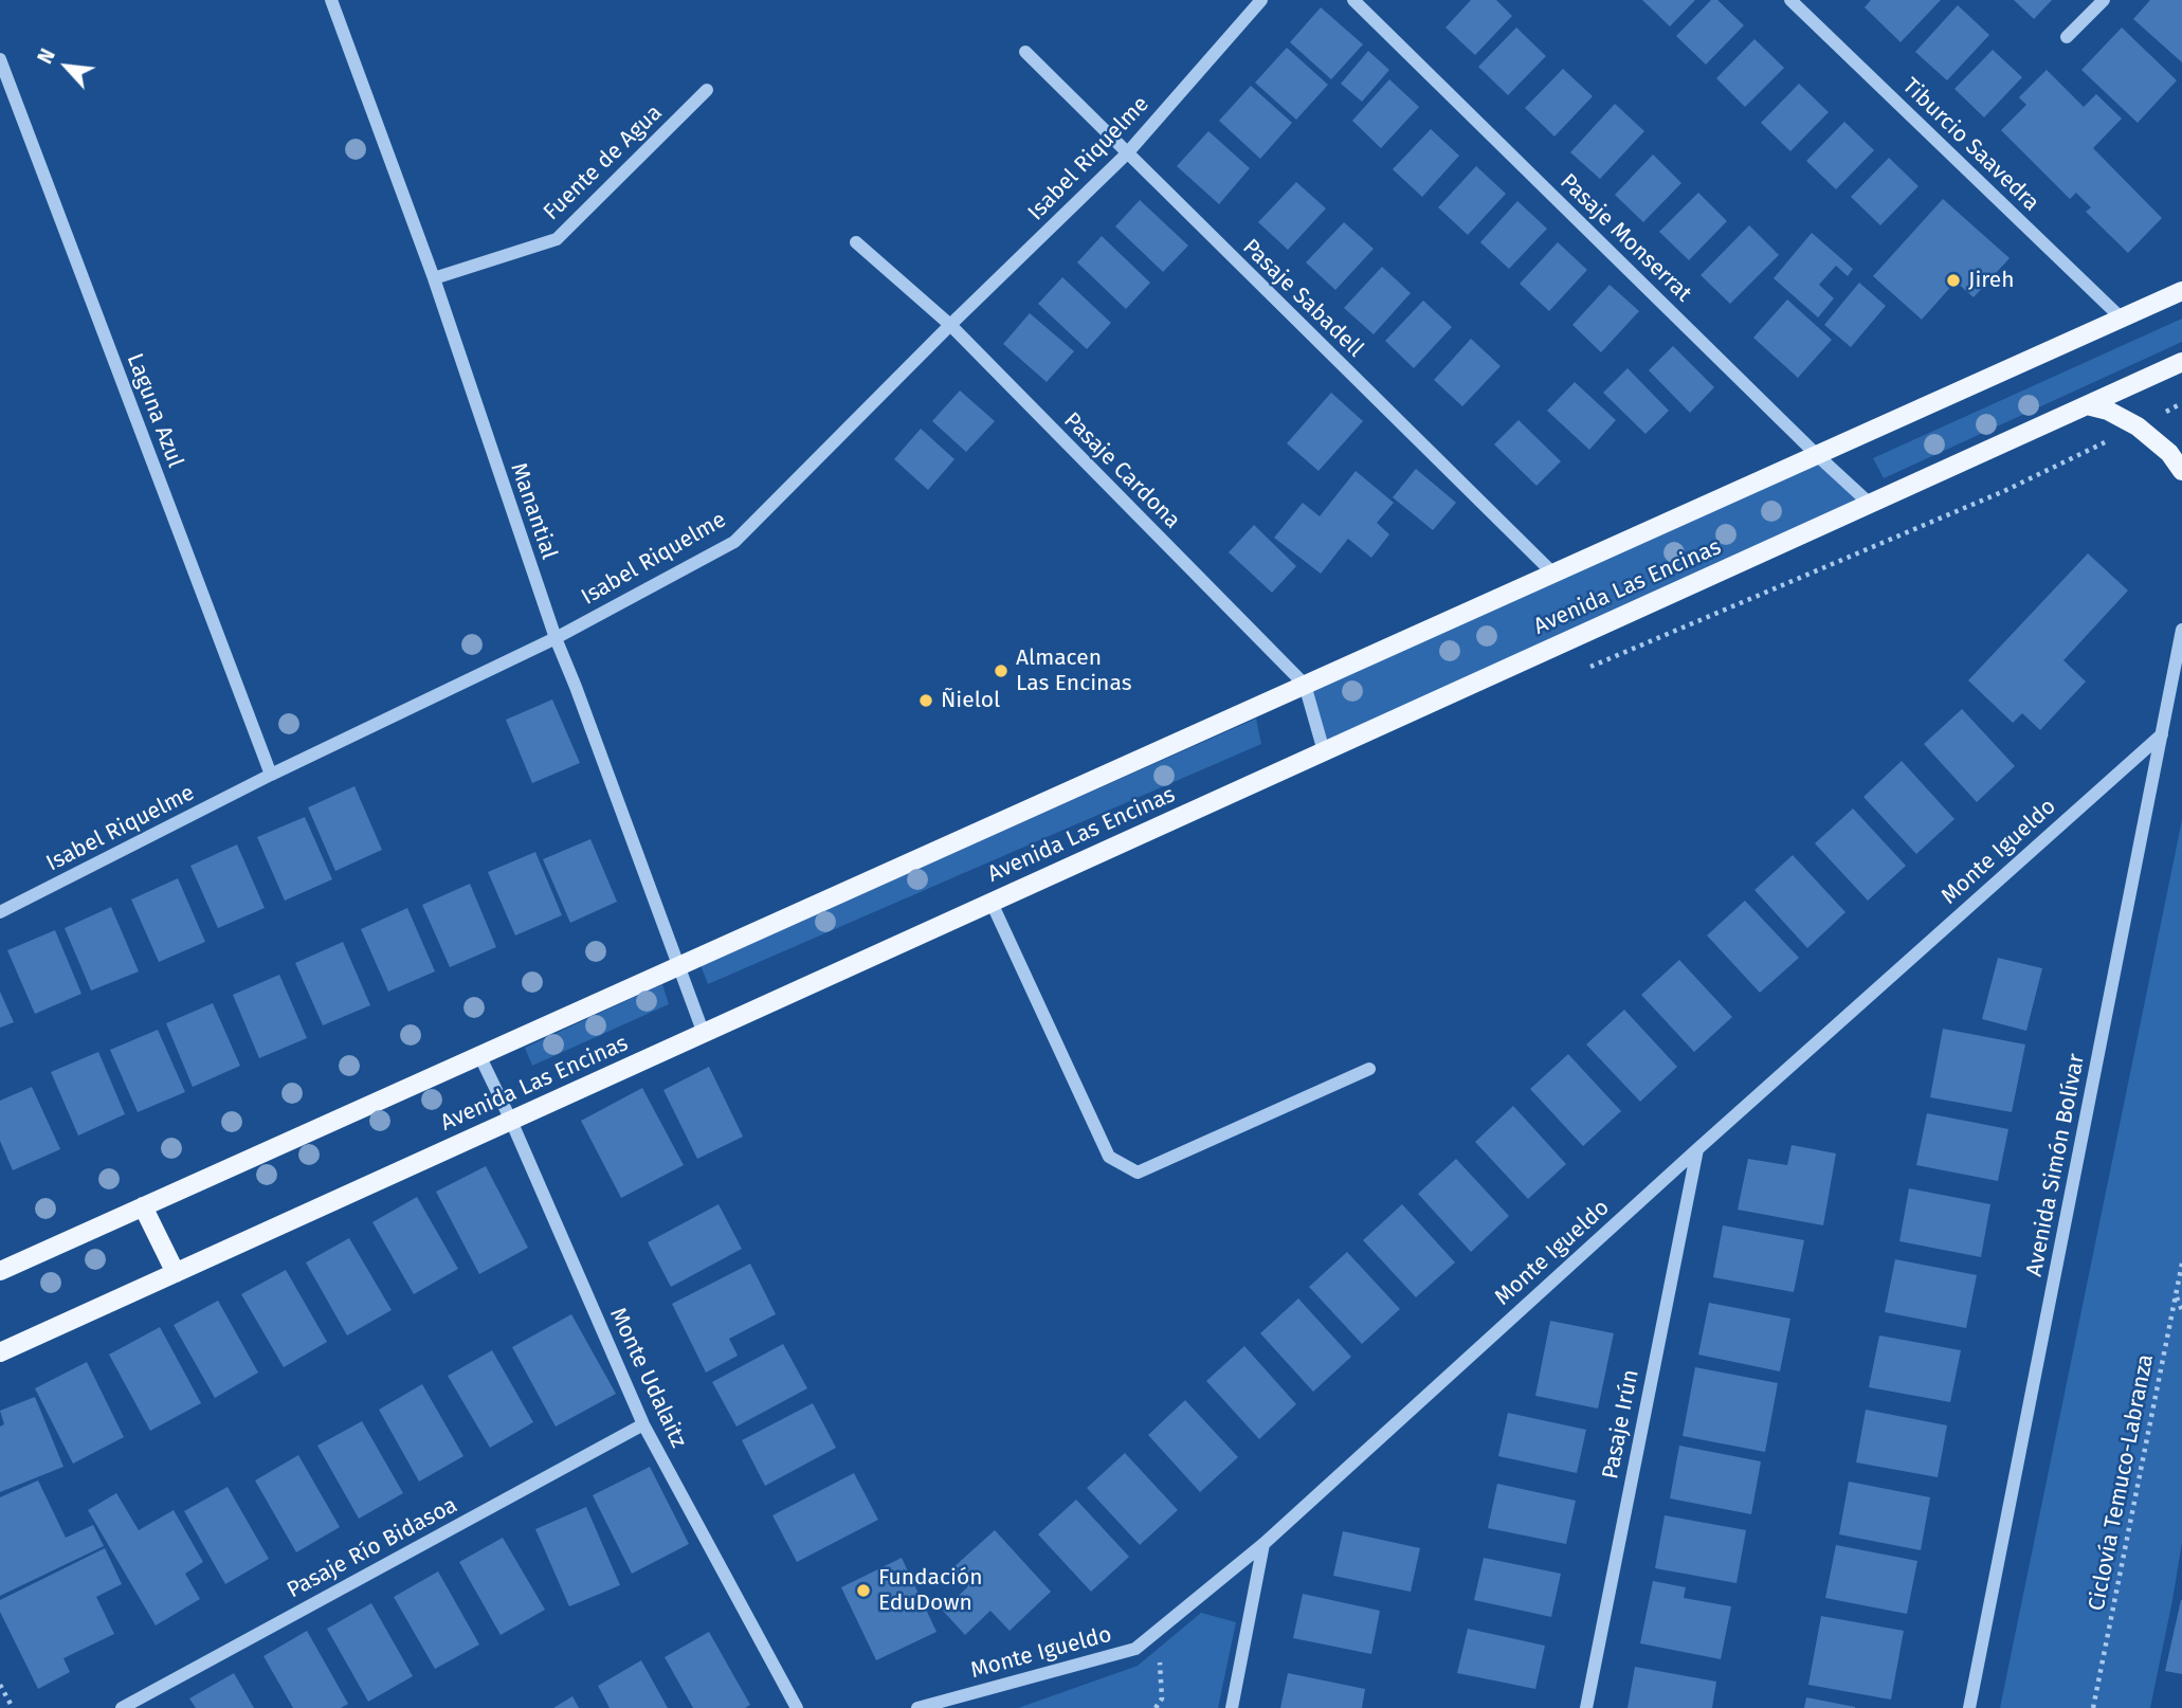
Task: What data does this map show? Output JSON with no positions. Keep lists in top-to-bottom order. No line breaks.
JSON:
{"streets":{"main road":["Avenida Las Encinas"],"street":["Tiburcio Saavedra","Isabel Riquelme","Fuente de Agua","Pasaje Monserrat","Pasaje Sabadell","Laguna Azul","Pasaje Cardona","Manantial","Monte Igueldo","Avenida Simón Bolívar","Monte Udalaitz","Pasaje Irún","Pasaje Río Bidasoa"],"path":["Ciclovía Temuco-Labranza"]},"crossings":[["Tiburcio Saavedra","Avenida Las Encinas"],["Isabel Riquelme","Pasaje Sabadell"],["Isabel Riquelme","Laguna Azul"],["Isabel Riquelme","Pasaje Cardona"],["Isabel Riquelme","Manantial"],["Fuente de Agua","Manantial"],["Pasaje Monserrat","Avenida Las Encinas"],["Pasaje Sabadell","Avenida Las Encinas"],["Pasaje Cardona","Avenida Las Encinas"],["Manantial","Avenida Las Encinas"],["Avenida Las Encinas","Monte Udalaitz"],["Monte Igueldo","Avenida Simón Bolívar"],["Monte Igueldo","Pasaje Irún"],["Monte Udalaitz","Pasaje Río Bidasoa"]],"places":["Jireh","Almacen Las Encinas","Ñielol","Fundación EduDown"],"north":"top left"}
